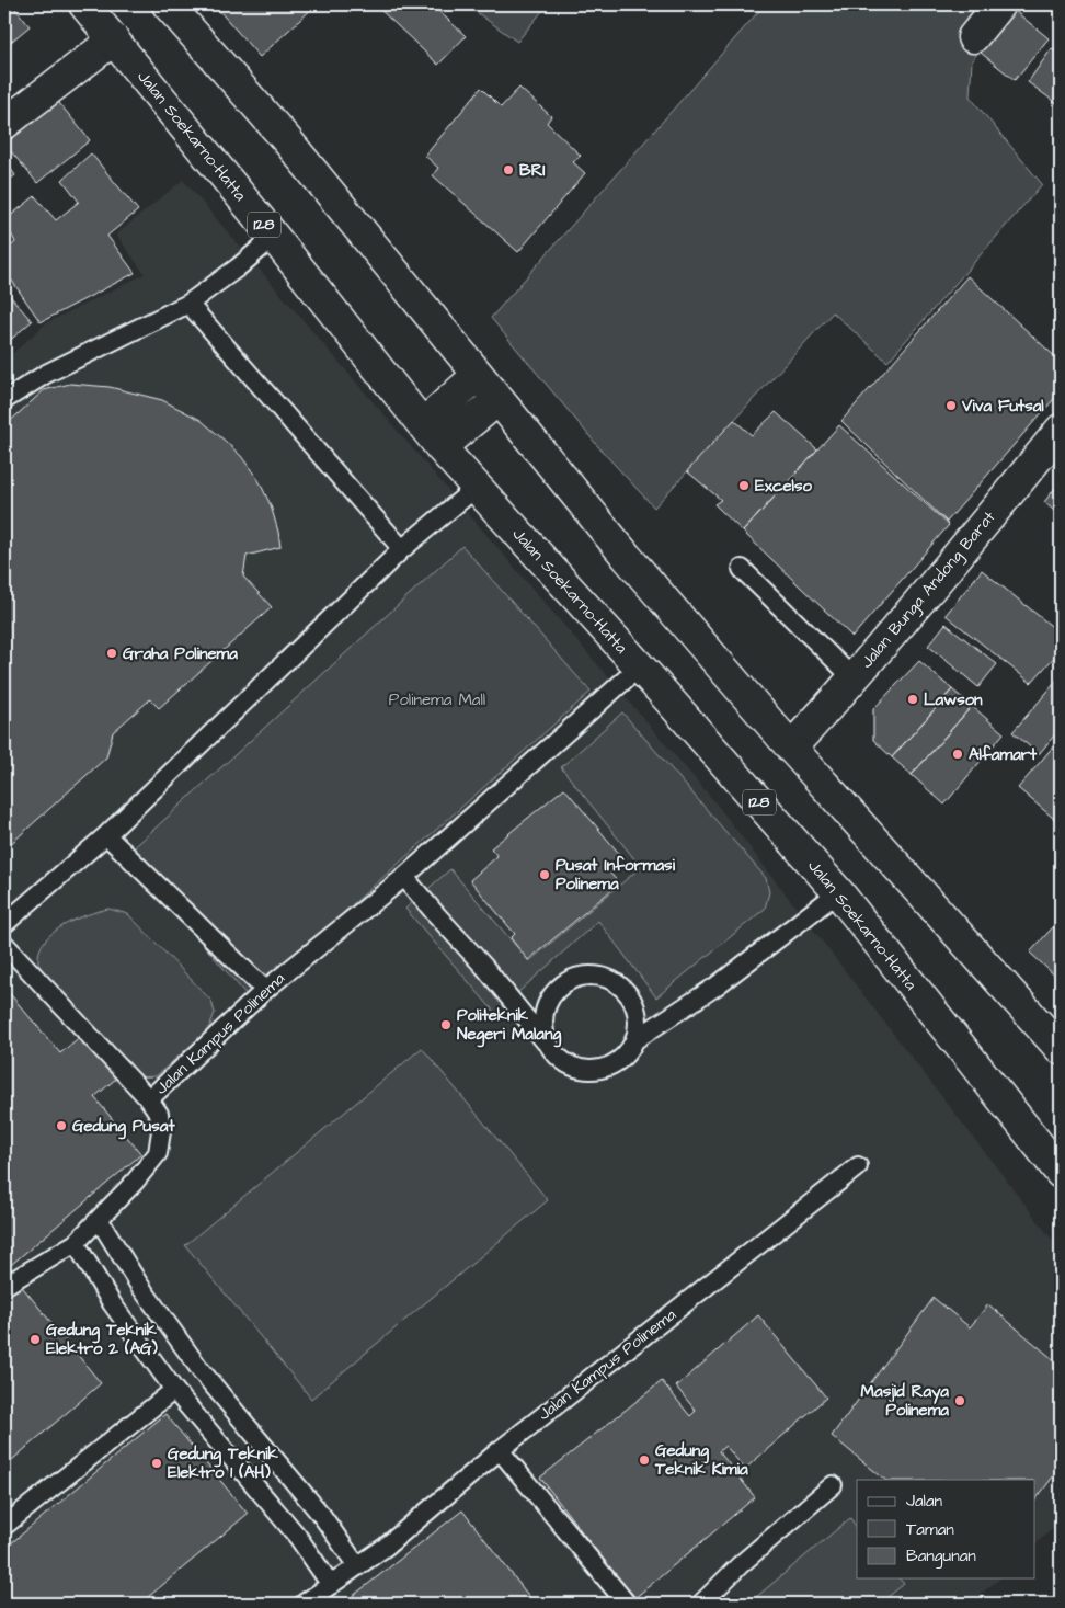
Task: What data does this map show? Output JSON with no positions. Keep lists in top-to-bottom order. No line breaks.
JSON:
{"streets":{"main road":["Jalan Soekarno-Hatta","128","Jalan Bunga Andong Barat"],"lane":["Jalan Kampus Polinema"]},"crossings":[["Jalan Soekarno-Hatta","Jalan Kampus Polinema"]],"parks":["Polinema Mall"],"places":["BRI","Viva Futsal","Excelso","Graha Polinema","Lawson","Alfamart","Pusat Informasi Polinema","Politeknik Negeri Malang","Gedung Pusat","Gedung Teknik Elektro 2 (AG)","Masjid Raya Polinema","Gedung Teknik Kimia","Gedung Teknik Elektro 1 (AH)"],"legend":["Jalan","Taman","Bangunan"]}
